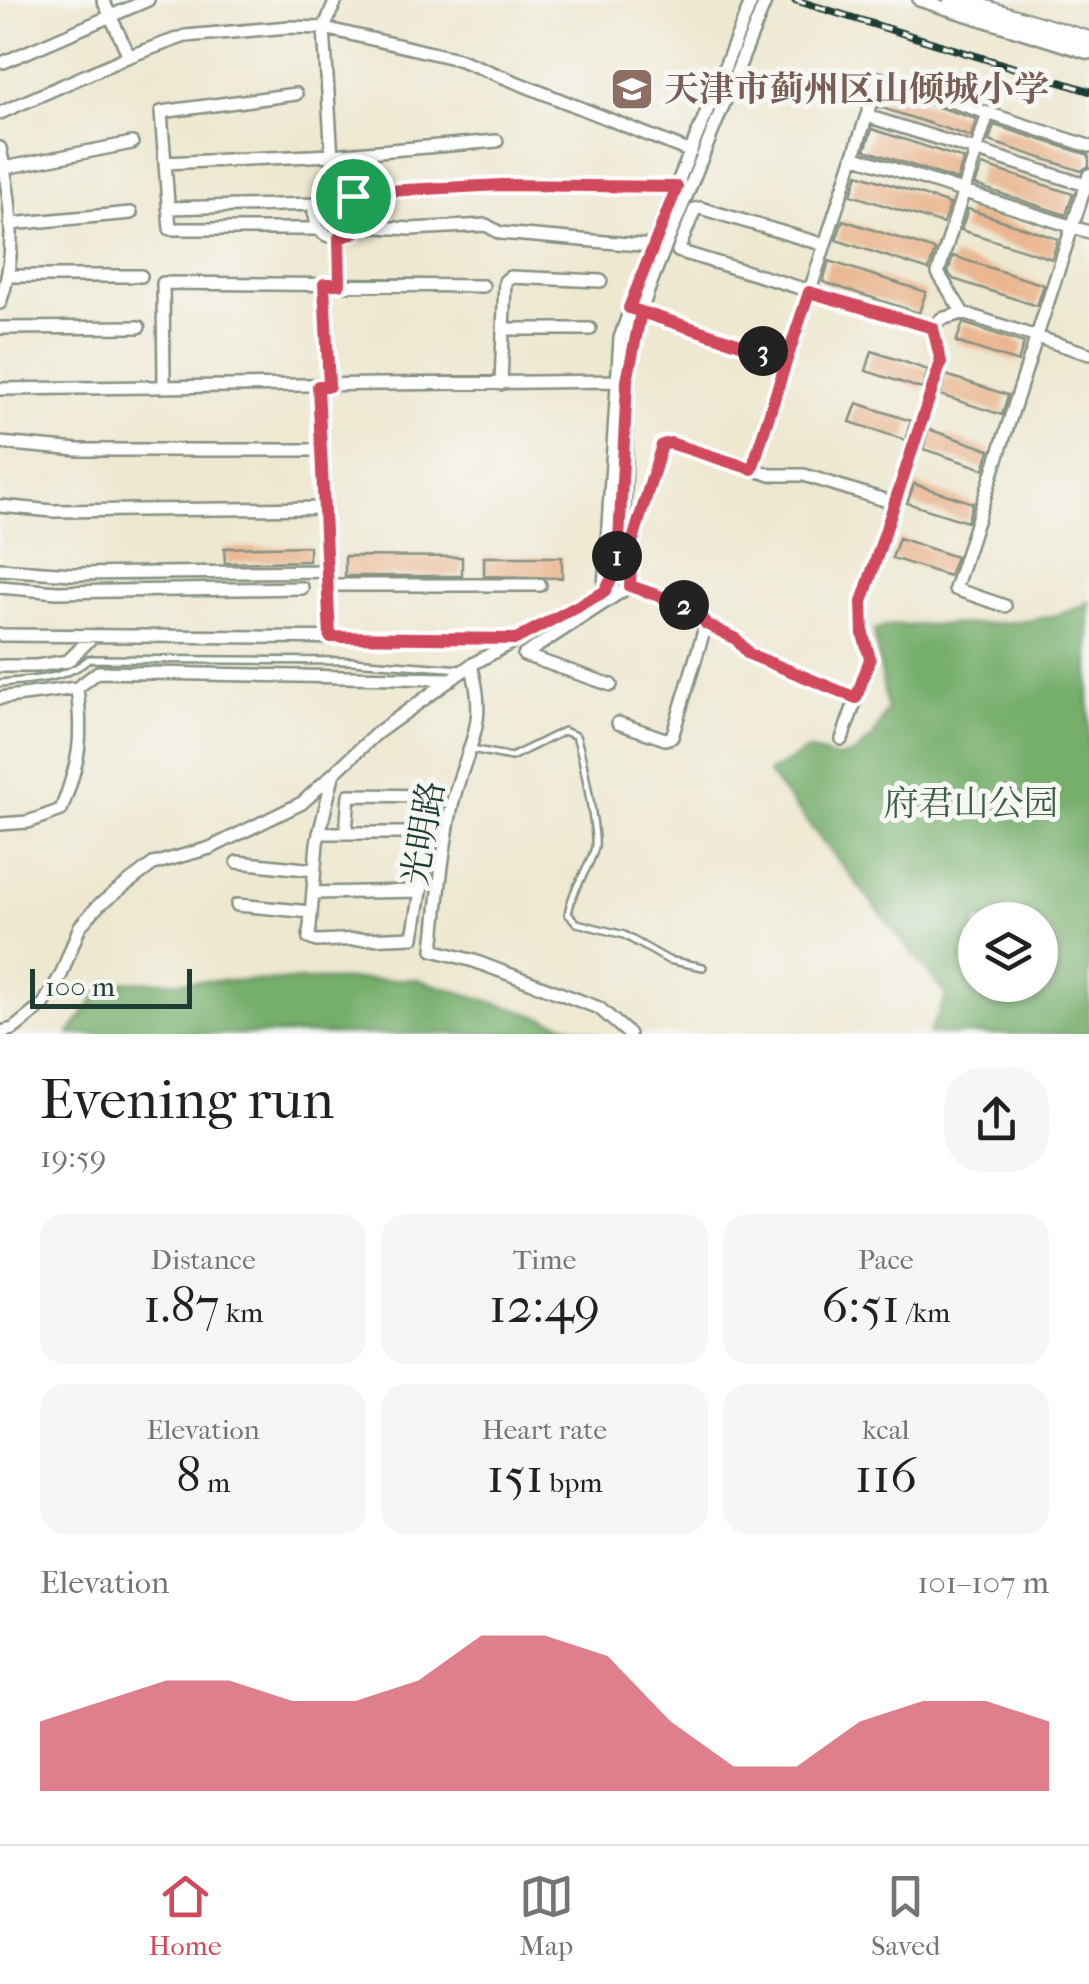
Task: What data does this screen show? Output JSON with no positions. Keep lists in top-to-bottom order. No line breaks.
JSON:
{"streets":{"street":["光明路"]},"parks":["府君山公园"],"places":{"school or university":["天津市蓟州区山倾城小学"]},"scale_bar":"100 m","page":{"pins":["3","1","2"],"scale":"100 m","heading":["Evening run","19:59"],"stats":[["Distance","1.87 km"],["Time","12:49"],["Pace","6:51 /km"],["Elevation","8 m"],["Heart rate","151 bpm"],["kcal","116"]],"chart":["Elevation","101–107 m"],"tabs":["Home","Map","Saved"]}}
